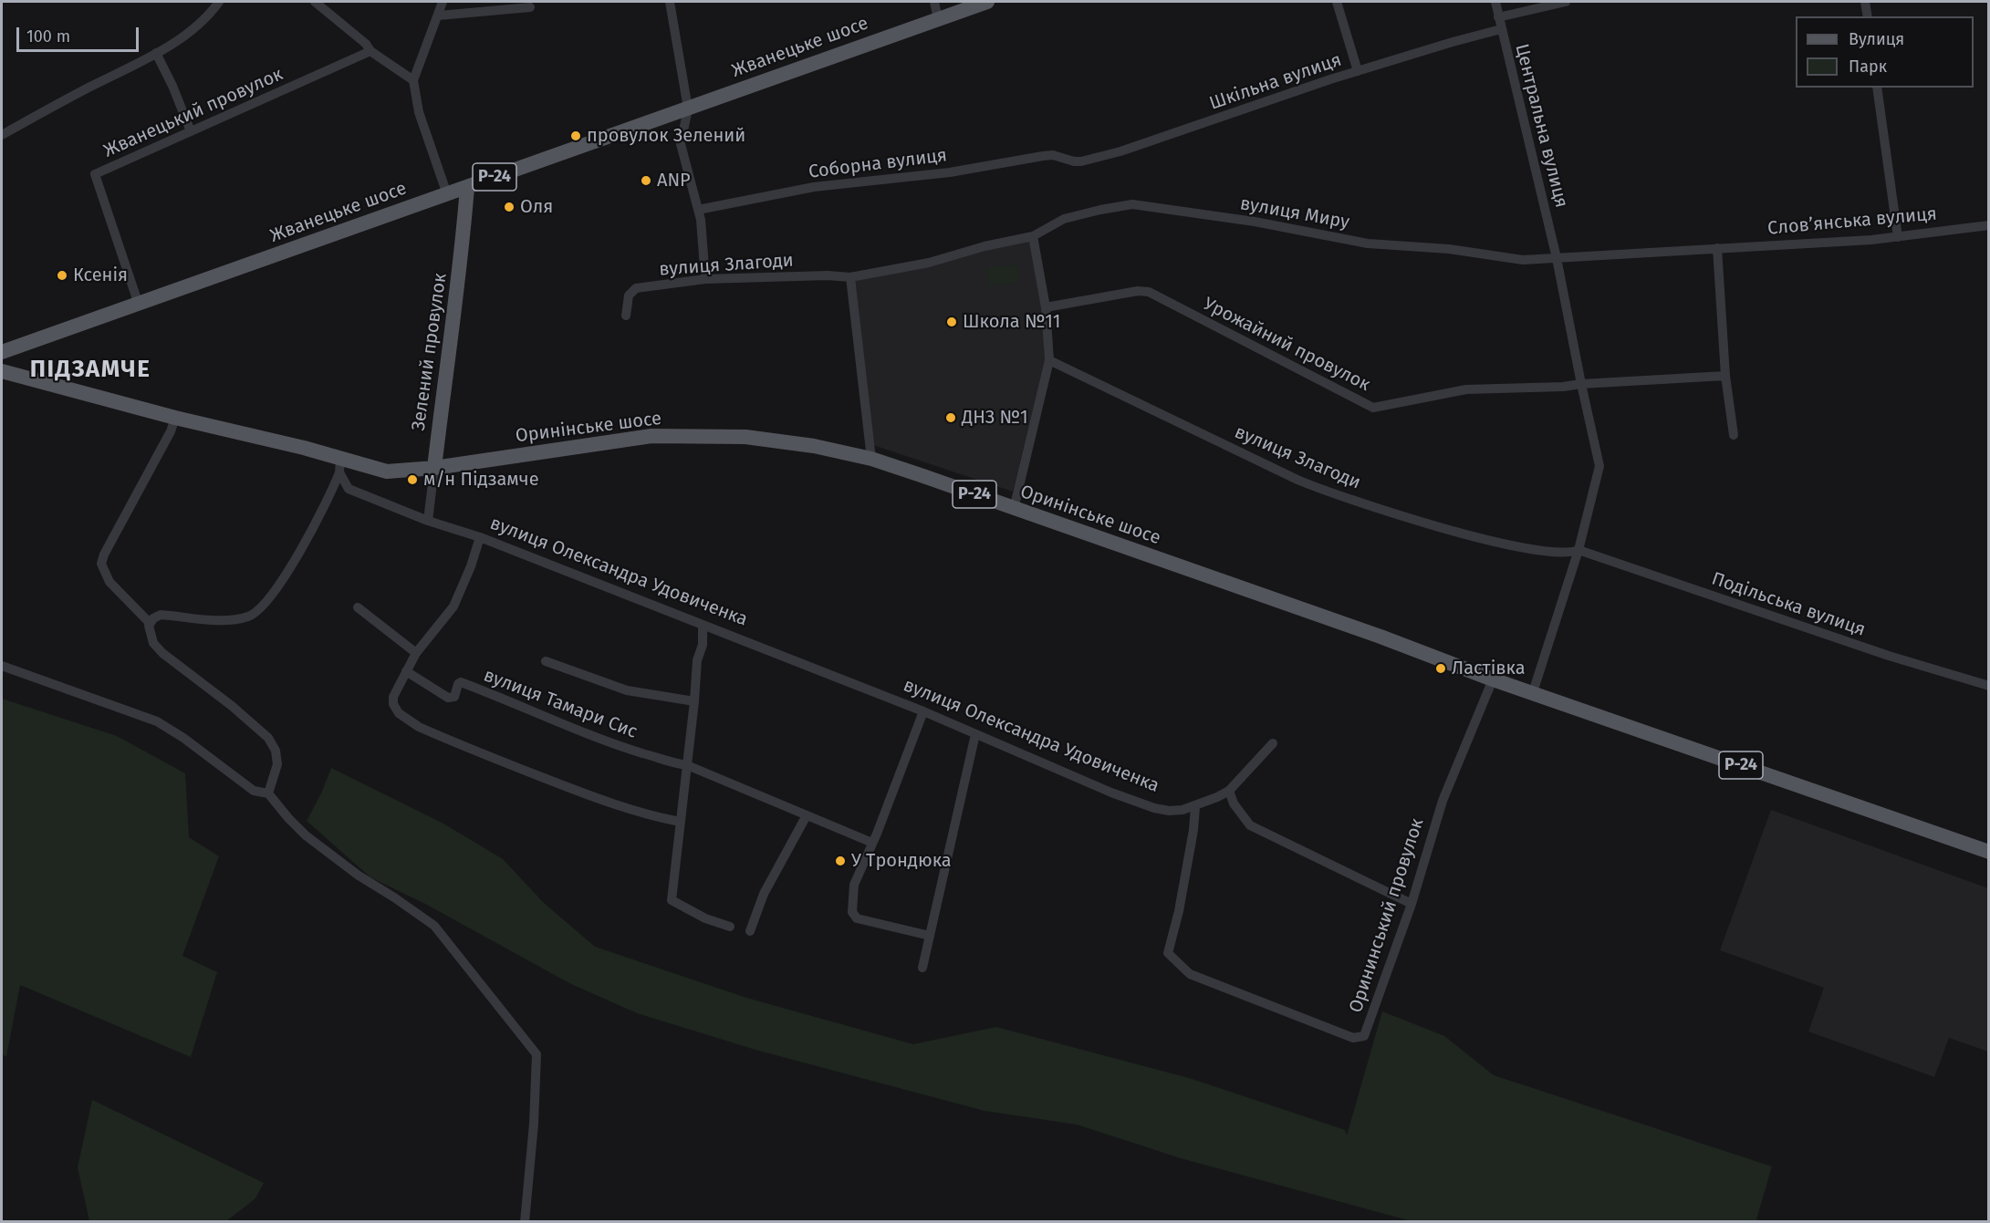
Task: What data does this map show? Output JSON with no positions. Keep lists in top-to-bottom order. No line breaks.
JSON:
{"streets":{"main road":["Жванецьке шосе","Р-24","Зелений провулок","Оринінське шосе"],"street":["Шкільна вулиця","Жванецький провулок","Центральна вулиця","Соборна вулиця","вулиця Миру","Словʼянська вулиця","вулиця Злагоди","Урожайний провулок","вулиця Олександра Удовиченка","Подільська вулиця","вулиця Тамари Сис","Орининський провулок"]},"crossings":[["Жванецьке шосе","Жванецький провулок"],["Жванецьке шосе","Зелений провулок"],["Шкільна вулиця","Центральна вулиця"],["Шкільна вулиця","Соборна вулиця"],["Центральна вулиця","Р-24"],["Центральна вулиця","вулиця Миру"],["Центральна вулиця","Словʼянська вулиця"],["Центральна вулиця","вулиця Злагоди"],["Центральна вулиця","Урожайний провулок"],["Центральна вулиця","Подільська вулиця"],["Р-24","Оринінське шосе"],["Р-24","вулиця Олександра Удовиченка"],["Р-24","Орининський провулок"],["вулиця Миру","Словʼянська вулиця"],["вулиця Миру","вулиця Злагоди"],["вулиця Злагоди","Подільська вулиця"],["Зелений провулок","Оринінське шосе"],["Зелений провулок","вулиця Олександра Удовиченка"],["Оринінське шосе","вулиця Олександра Удовиченка"],["Оринінське шосе","Орининський провулок"],["вулиця Олександра Удовиченка","Орининський провулок"]],"districts":["ПІДЗАМЧЕ"],"places":["провулок Зелений","ANP","Оля","Ксенія","Школа №11","ДНЗ №1","м/н Підзамче","Ластівка","У Трондюка"],"legend":["Вулиця","Парк"],"scale_bar":"100 m"}
